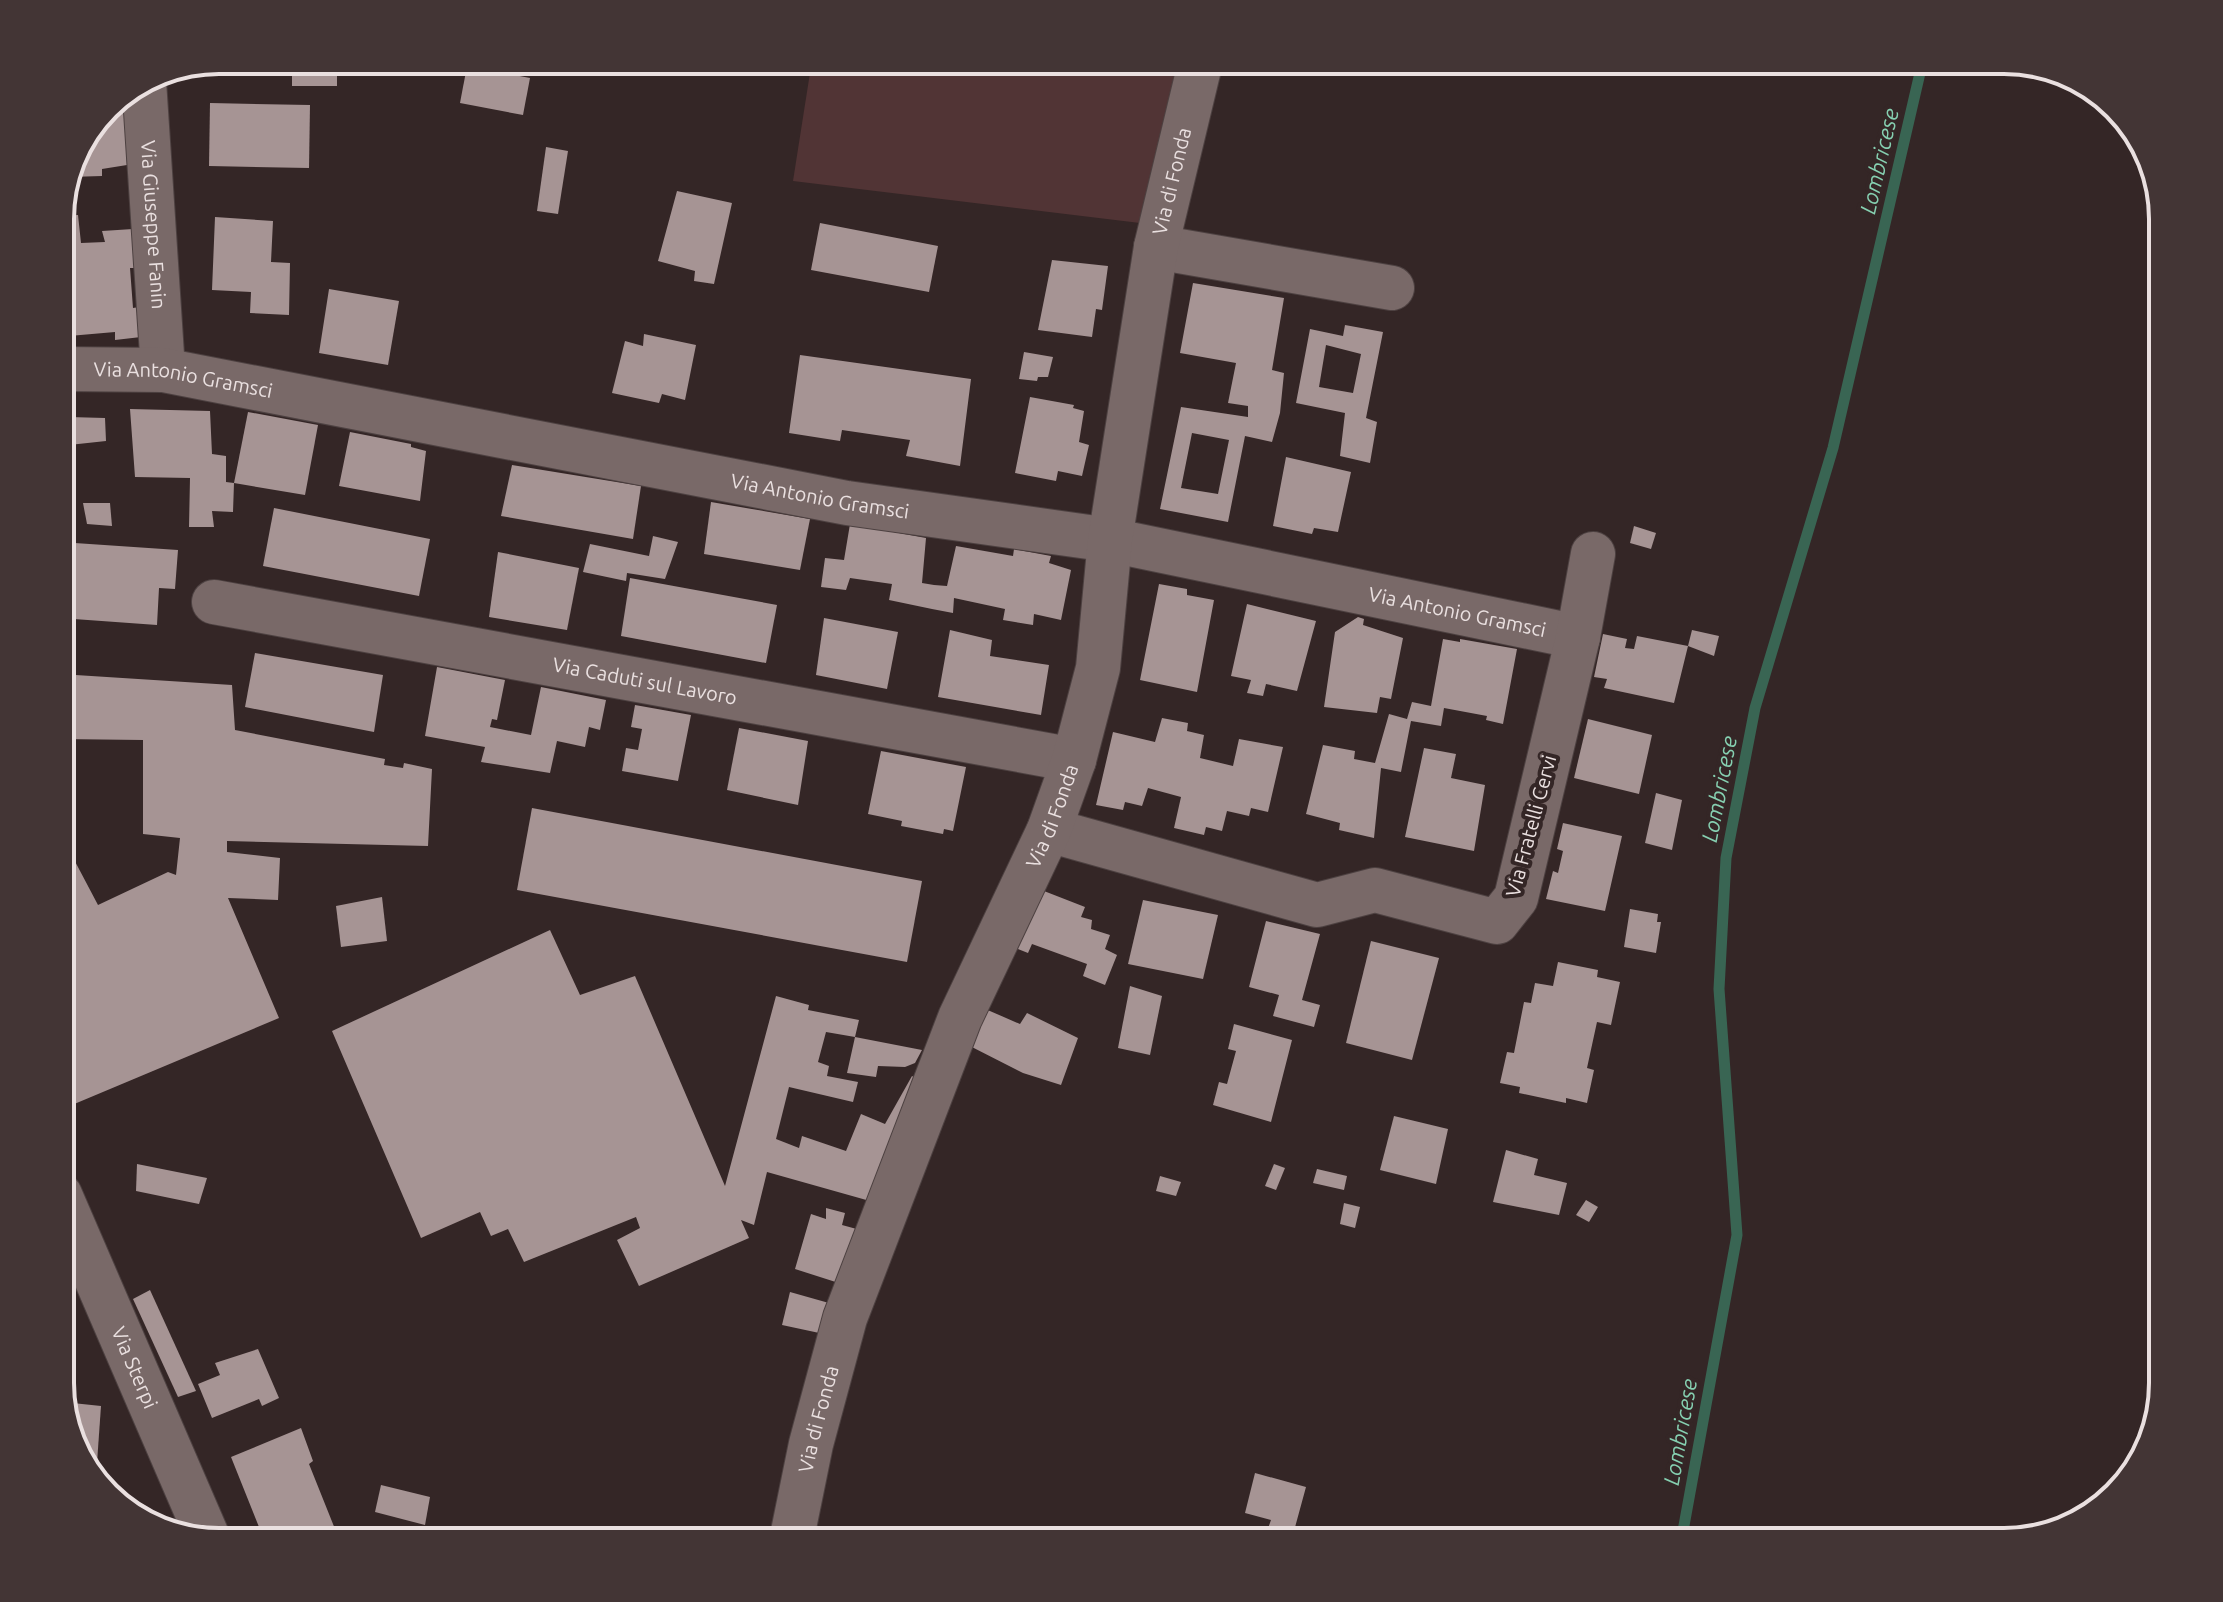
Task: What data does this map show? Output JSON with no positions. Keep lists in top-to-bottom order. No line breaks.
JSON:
{"streets":{"street":["Via di Fonda","Via Giuseppe Fanin","Via Antonio Gramsci","Via Caduti sul Lavoro","Via Fratelli Cervi","Via Sterpi"]},"crossings":[["Via di Fonda","Via Antonio Gramsci"],["Via di Fonda","Via Caduti sul Lavoro"],["Via di Fonda","Via Fratelli Cervi"],["Via Giuseppe Fanin","Via Antonio Gramsci"],["Via Antonio Gramsci","Via Fratelli Cervi"]],"water":["Lombricese"]}
